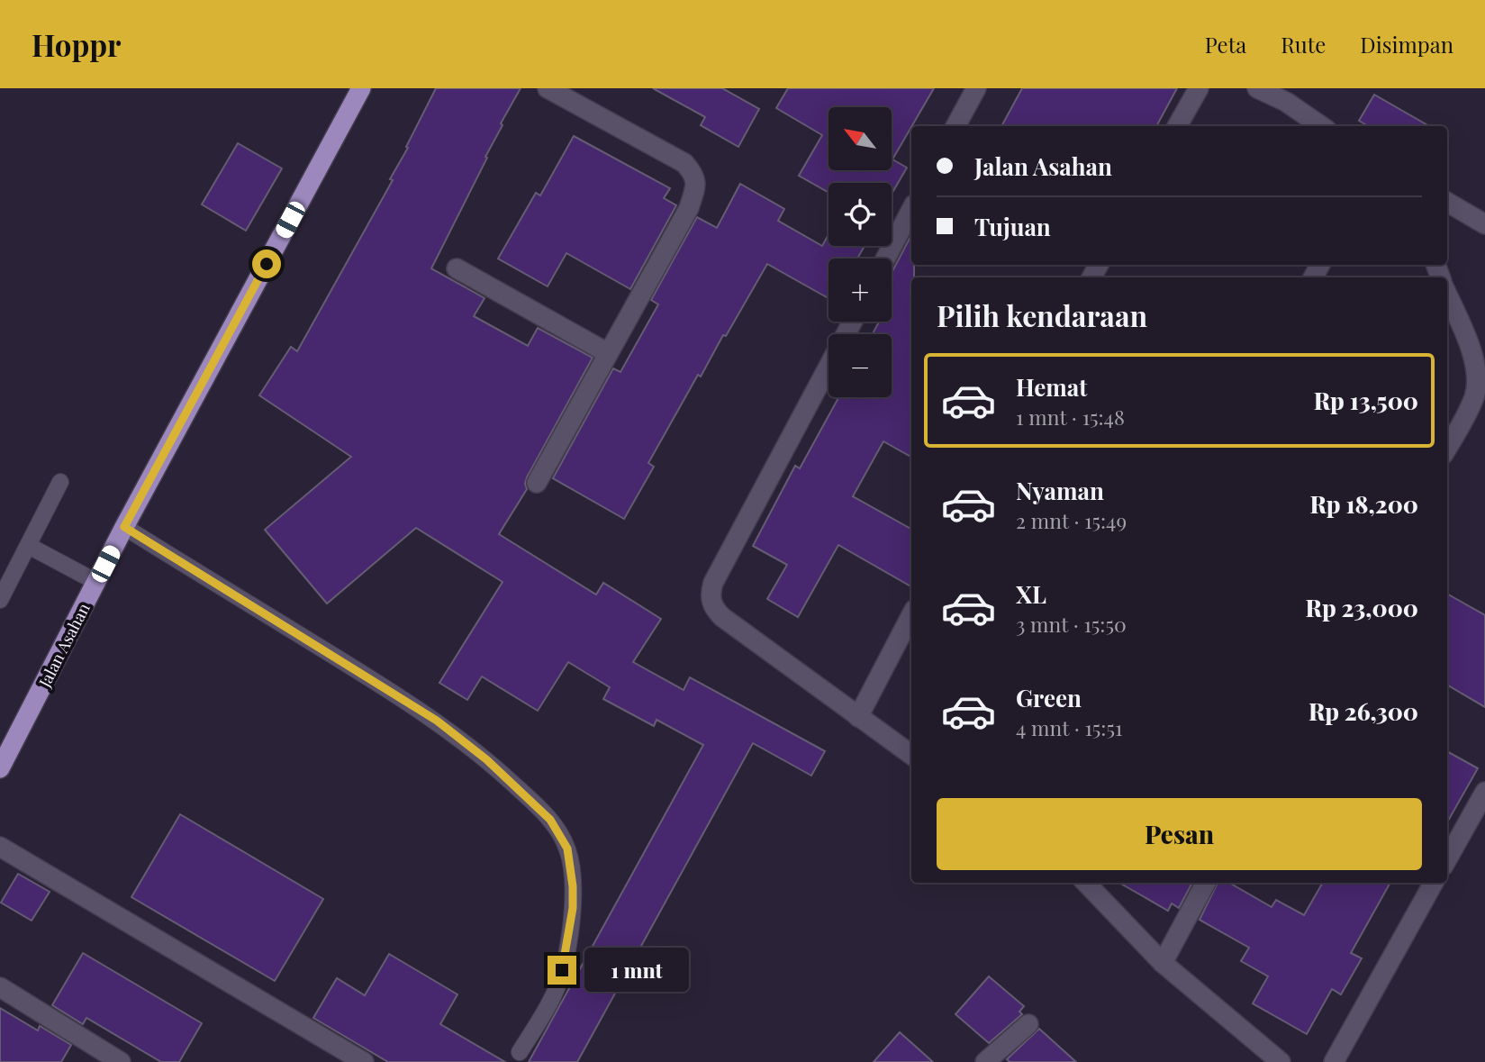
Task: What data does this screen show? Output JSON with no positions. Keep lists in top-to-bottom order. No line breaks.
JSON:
{"streets":{"main road":["Jalan Asahan"]},"north":"top left","page":{"header":"Hoppr","nav":["Peta","Rute","Disimpan"],"map_buttons":["+","−"],"banner":["Jalan Asahan","Tujuan"],"heading":"Pilih kendaraan","list":[{"name":"Hemat","note":"1 mnt · 15:48","value":"Rp 13,500"},{"name":"Nyaman","note":"2 mnt · 15:49","value":"Rp 18,200"},{"name":"XL","note":"3 mnt · 15:50","value":"Rp 23,000"},{"name":"Green","note":"4 mnt · 15:51","value":"Rp 26,300"}],"buttons":"Pesan","bubble":"1 mnt"}}
